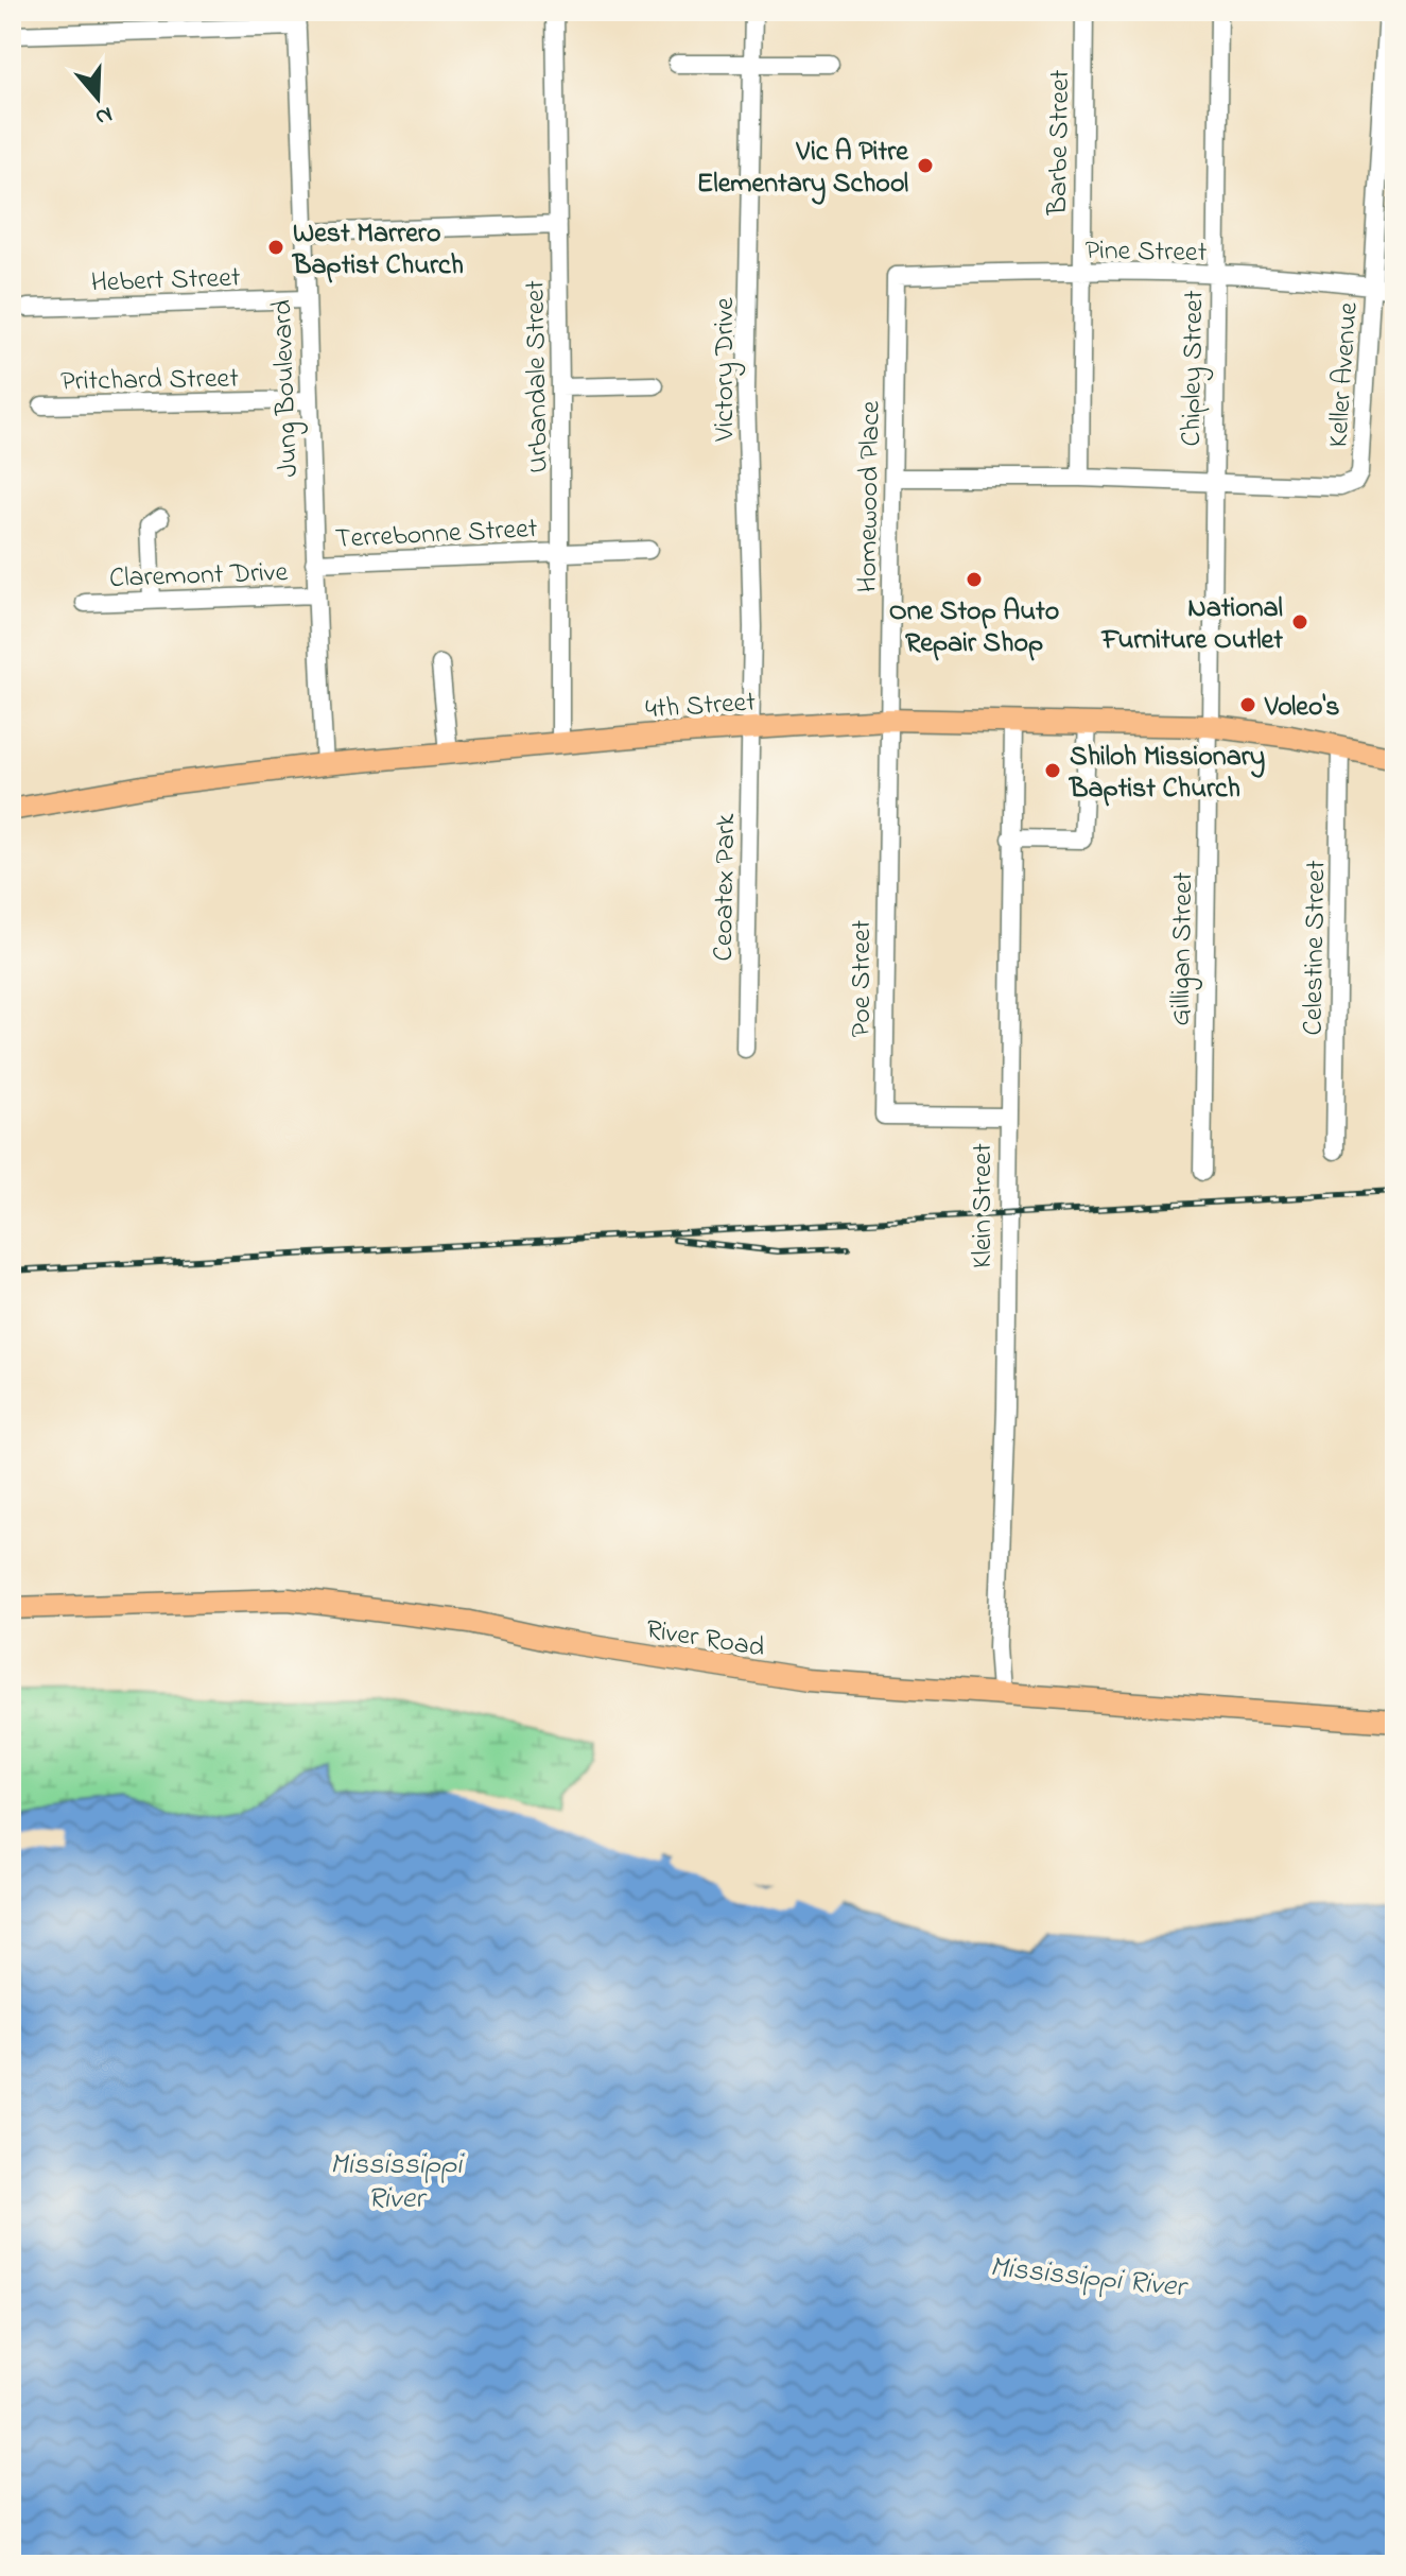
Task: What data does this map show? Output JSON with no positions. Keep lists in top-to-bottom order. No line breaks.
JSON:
{"streets":{"main road":["4th Street","River Road"],"street":["Barbe Street","Pine Street","Hebert Street","Chipley Street","Victory Drive","Keller Avenue","Urbandale Street","Pritchard Street","Jung Boulevard","Homewood Place","Terrebonne Street","Claremont Drive","Ceoatex Park","Celestine Street","Gilligan Street","Poe Street","Klein Street"]},"crossings":[["Barbe Street","Pine Street"],["Barbe Street","Keller Avenue"],["Pine Street","Chipley Street"],["Pine Street","Keller Avenue"],["Pine Street","Homewood Place"],["Hebert Street","Jung Boulevard"],["Chipley Street","Keller Avenue"],["Chipley Street","4th Street"],["Chipley Street","Gilligan Street"],["Victory Drive","4th Street"],["Victory Drive","Ceoatex Park"],["Keller Avenue","Homewood Place"],["Urbandale Street","Terrebonne Street"],["Urbandale Street","4th Street"],["Pritchard Street","Jung Boulevard"],["Jung Boulevard","Terrebonne Street"],["Jung Boulevard","Claremont Drive"],["Jung Boulevard","4th Street"],["Homewood Place","4th Street"],["Homewood Place","Poe Street"],["4th Street","Ceoatex Park"],["4th Street","Celestine Street"],["4th Street","Gilligan Street"],["4th Street","Poe Street"],["4th Street","Klein Street"],["Poe Street","Klein Street"],["Klein Street","River Road"]],"water":["Mississippi River"],"places":["Vic A Pitre Elementary School","West Marrero Baptist Church","One Stop Auto Repair Shop","National Furniture Outlet","Voleo's","Shiloh Missionary Baptist Church"],"north":"bottom"}
